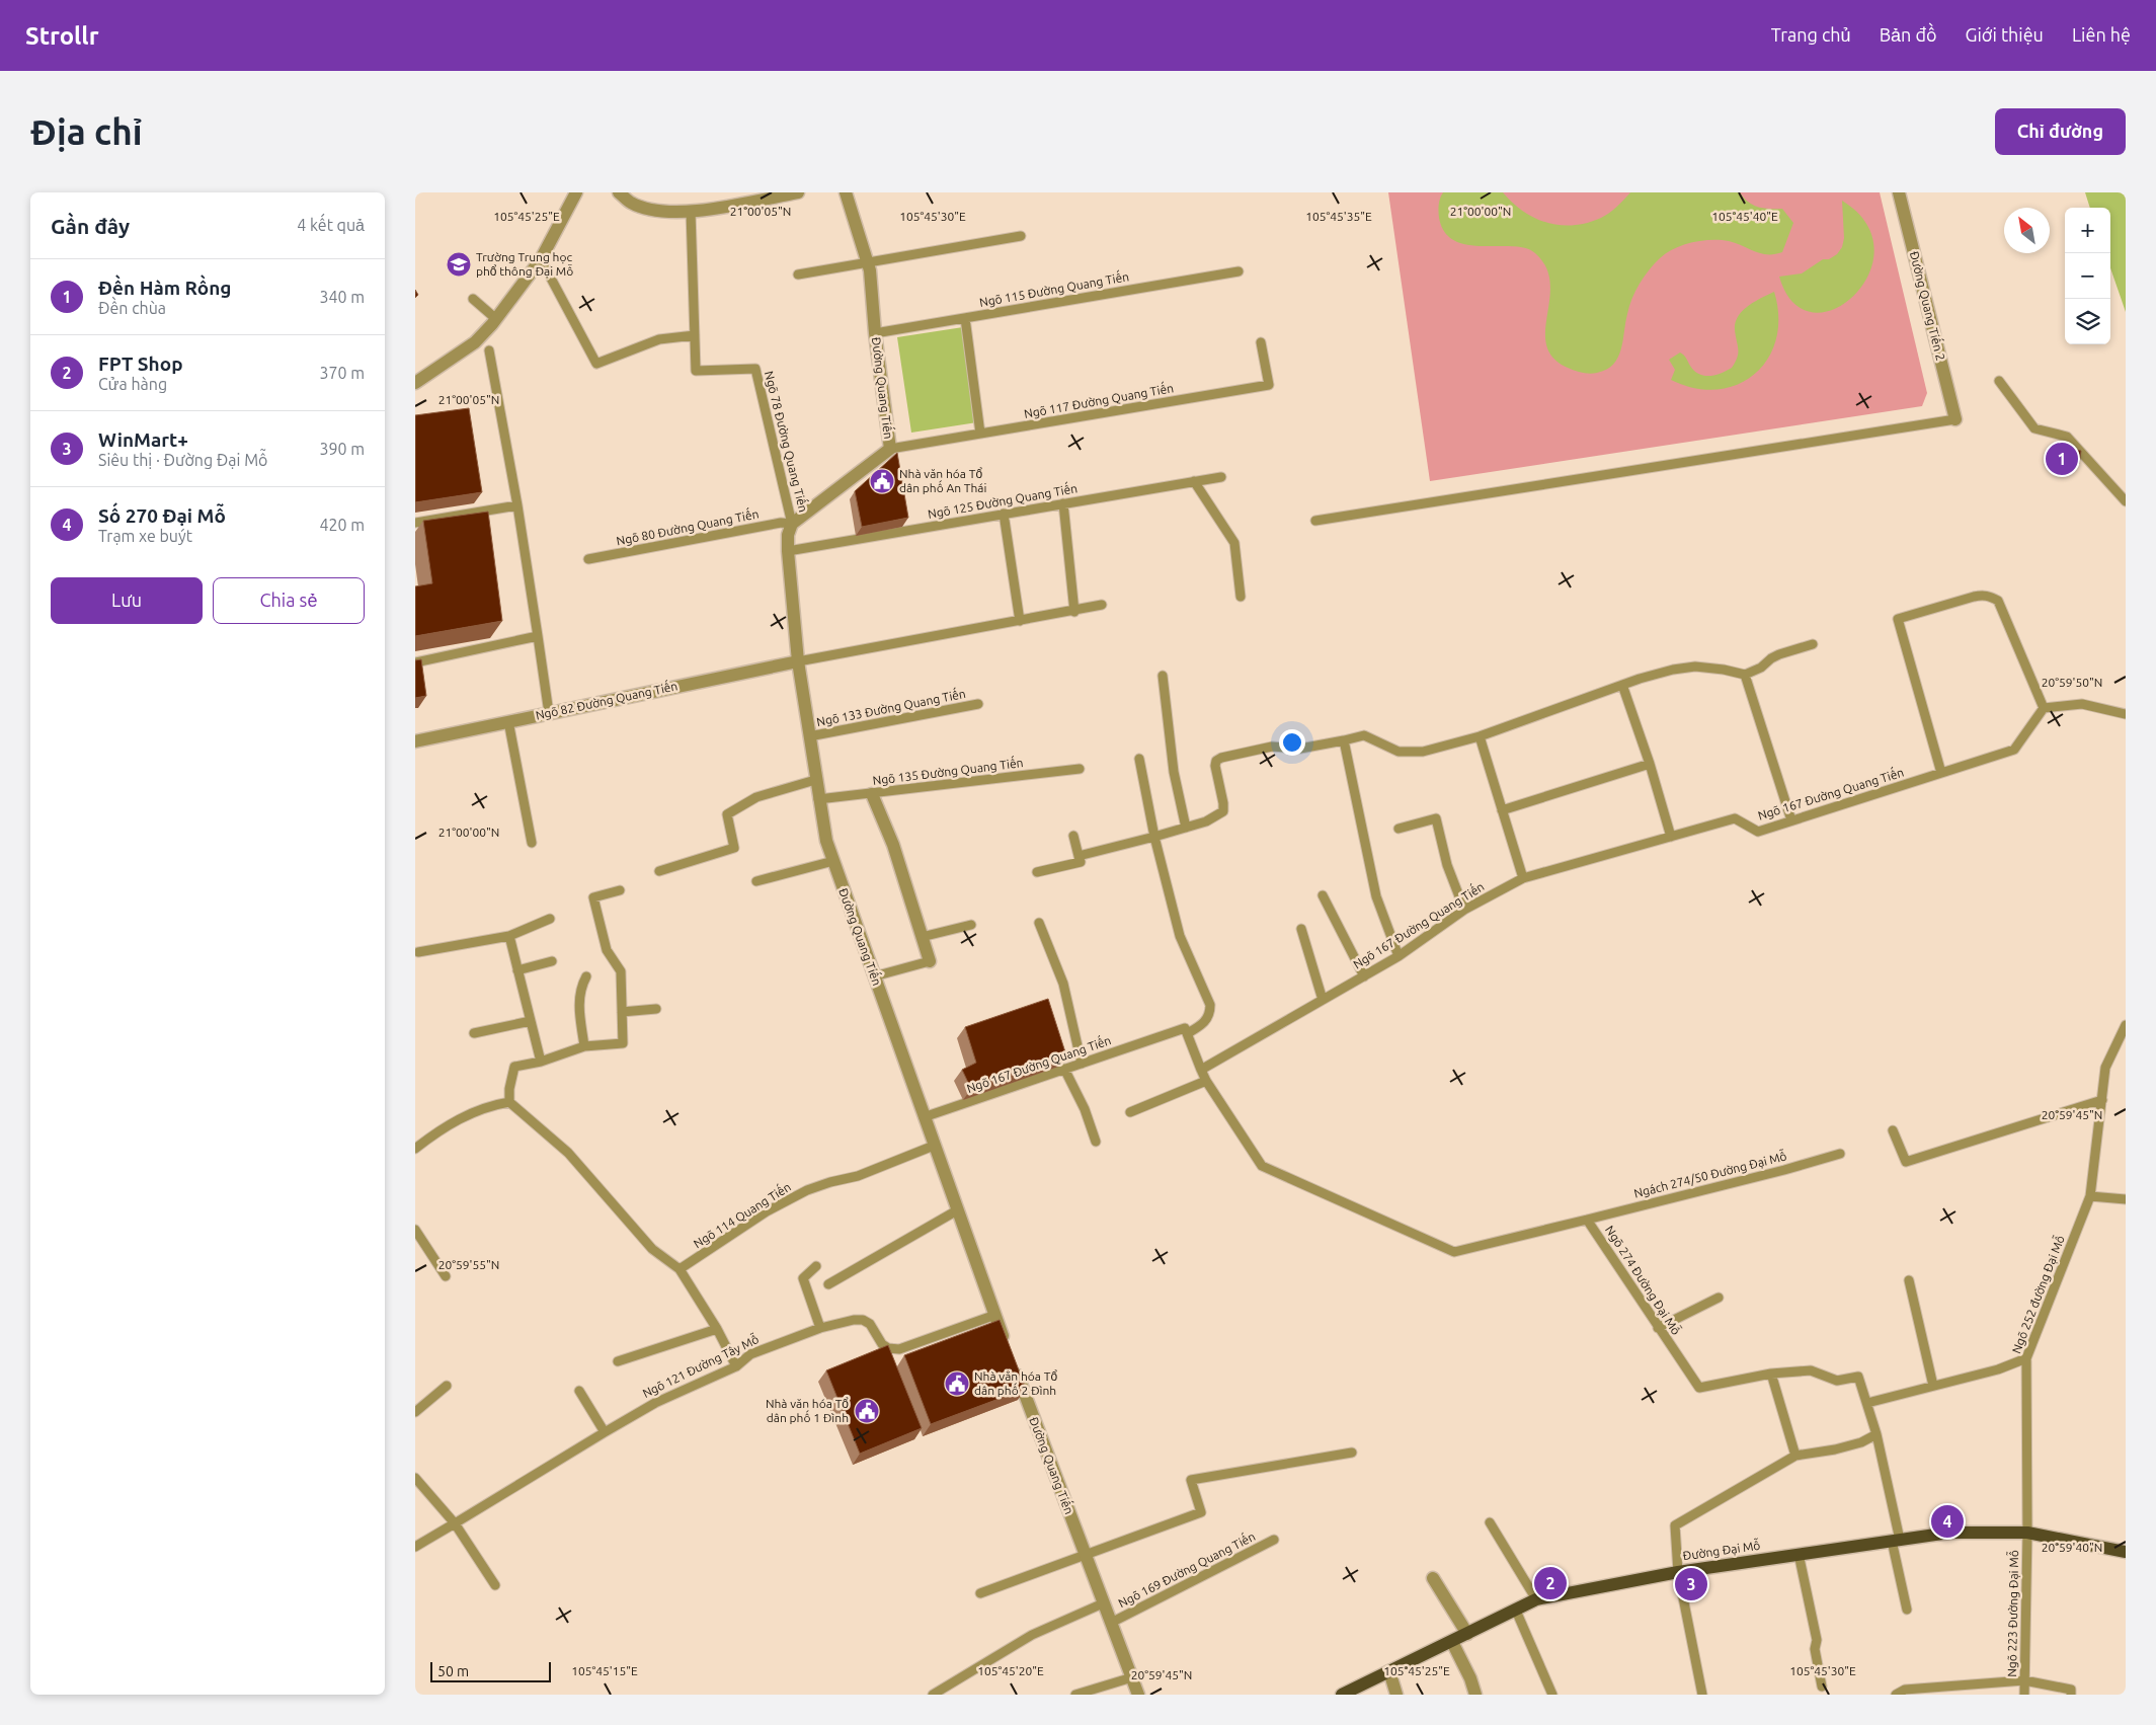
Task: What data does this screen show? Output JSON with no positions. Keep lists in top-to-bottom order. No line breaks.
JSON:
{"streets":{"main road":["Đường Đại Mỗ"],"street":["Đường Quang Tiến 2","Đường Quang Tiến","Ngõ 82 Đường Quang Tiến"],"lane":["Ngõ 115 Đường Quang Tiến","Ngõ 117 Đường Quang Tiến","Ngõ 78 Đường Quang Tiến","Ngõ 125 Đường Quang Tiến","Ngõ 80 Đường Quang Tiến","Ngõ 133 Đường Quang Tiến","Ngõ 135 Đường Quang Tiến","Ngõ 167 Đường Quang Tiến","Ngách 274/50 Đường Đại Mỗ","Ngõ 114 Quang Tiến","Ngõ 274 Đường Đại Mỗ","Ngõ 252 đường Đại Mỗ","Ngõ 121 Đường Tây Mỗ","Ngõ 169 Đường Quang Tiến","Ngõ 223 Đường Đại Mỗ"]},"crossings":[["Ngõ 115 Đường Quang Tiến","Đường Quang Tiến"],["Đường Quang Tiến","Ngõ 117 Đường Quang Tiến"],["Đường Quang Tiến","Ngõ 78 Đường Quang Tiến"],["Đường Quang Tiến","Ngõ 125 Đường Quang Tiến"],["Đường Quang Tiến","Ngõ 80 Đường Quang Tiến"],["Đường Quang Tiến","Ngõ 82 Đường Quang Tiến"],["Đường Quang Tiến","Ngõ 133 Đường Quang Tiến"],["Đường Quang Tiến","Ngõ 135 Đường Quang Tiến"],["Đường Quang Tiến","Ngõ 167 Đường Quang Tiến"],["Đường Quang Tiến","Ngõ 114 Quang Tiến"],["Đường Quang Tiến","Ngõ 169 Đường Quang Tiến"],["Ngõ 78 Đường Quang Tiến","Ngõ 80 Đường Quang Tiến"],["Ngách 274/50 Đường Đại Mỗ","Ngõ 274 Đường Đại Mỗ"],["Ngõ 274 Đường Đại Mỗ","Đường Đại Mỗ"],["Ngõ 252 đường Đại Mỗ","Đường Đại Mỗ"],["Ngõ 252 đường Đại Mỗ","Ngõ 223 Đường Đại Mỗ"],["Đường Đại Mỗ","Ngõ 223 Đường Đại Mỗ"]],"places":{"school or university":["Trường Trung học phổ thông Đại Mỗ"],"public building":["Nhà văn hóa Tổ dân phố An Thái","Nhà văn hóa Tổ dân phố 2 Đình","Nhà văn hóa Tổ dân phố 1 Đình"]},"scale_bar":"50 m","north":"top left","page":{"header":"Strollr","nav":["Trang chủ","Bản đồ","Giới thiệu","Liên hệ"],"buttons":["Chỉ đường",["Lưu","Chia sẻ"]],"title":"Địa chỉ","heading":["Gần đây","4 kết quả"],"map_buttons":["+","−"],"list":[{"mark":"1","name":"Đền Hàm Rồng","note":"Đền chùa","value":"340 m"},{"mark":"2","name":"FPT Shop","note":"Cửa hàng","value":"370 m"},{"mark":"3","name":"WinMart+","note":"Siêu thị · Đường Đại Mỗ","value":"390 m"},{"mark":"4","name":"Số 270 Đại Mỗ","note":"Trạm xe buýt","value":"420 m"}],"pins":["1","4","2","3"],"scale":"50 m"},"coordinates":["21°00'05\"N","21°00'00\"N","105°45'35\"E","105°45'25\"E","105°45'30\"E","105°45'40\"E","20°59'50\"N","20°59'45\"N","20°59'55\"N","20°59'40\"N","105°45'15\"E","105°45'20\"E"]}
